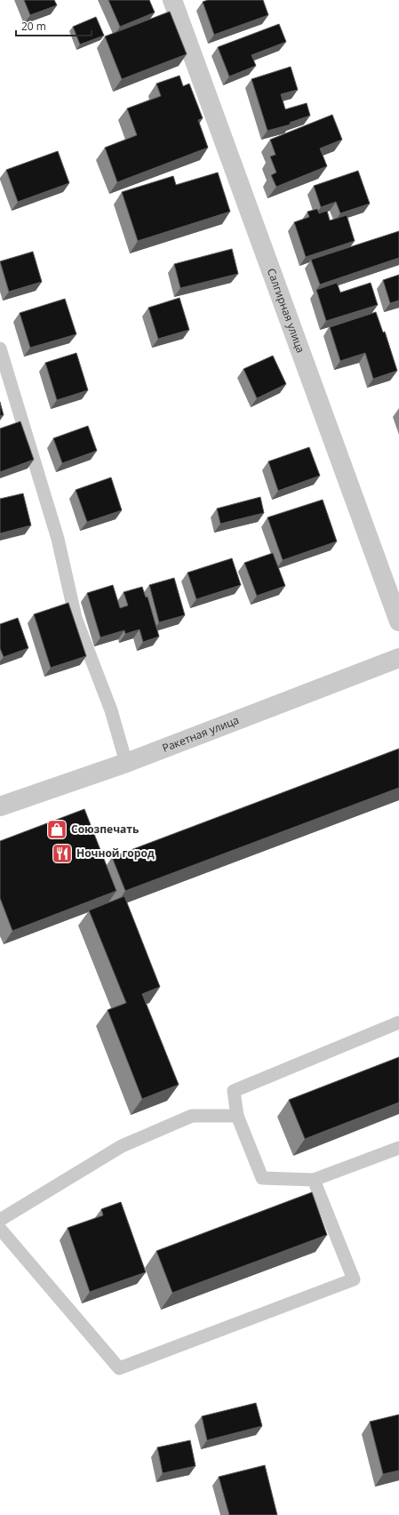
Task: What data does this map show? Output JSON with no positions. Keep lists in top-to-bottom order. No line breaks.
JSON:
{"streets":{"street":["Салгирная улица","Ракетная улица"]},"places":{"shop":["Союзпечать"],"restaurant":["Ночной город"]},"scale_bar":"20 m"}
